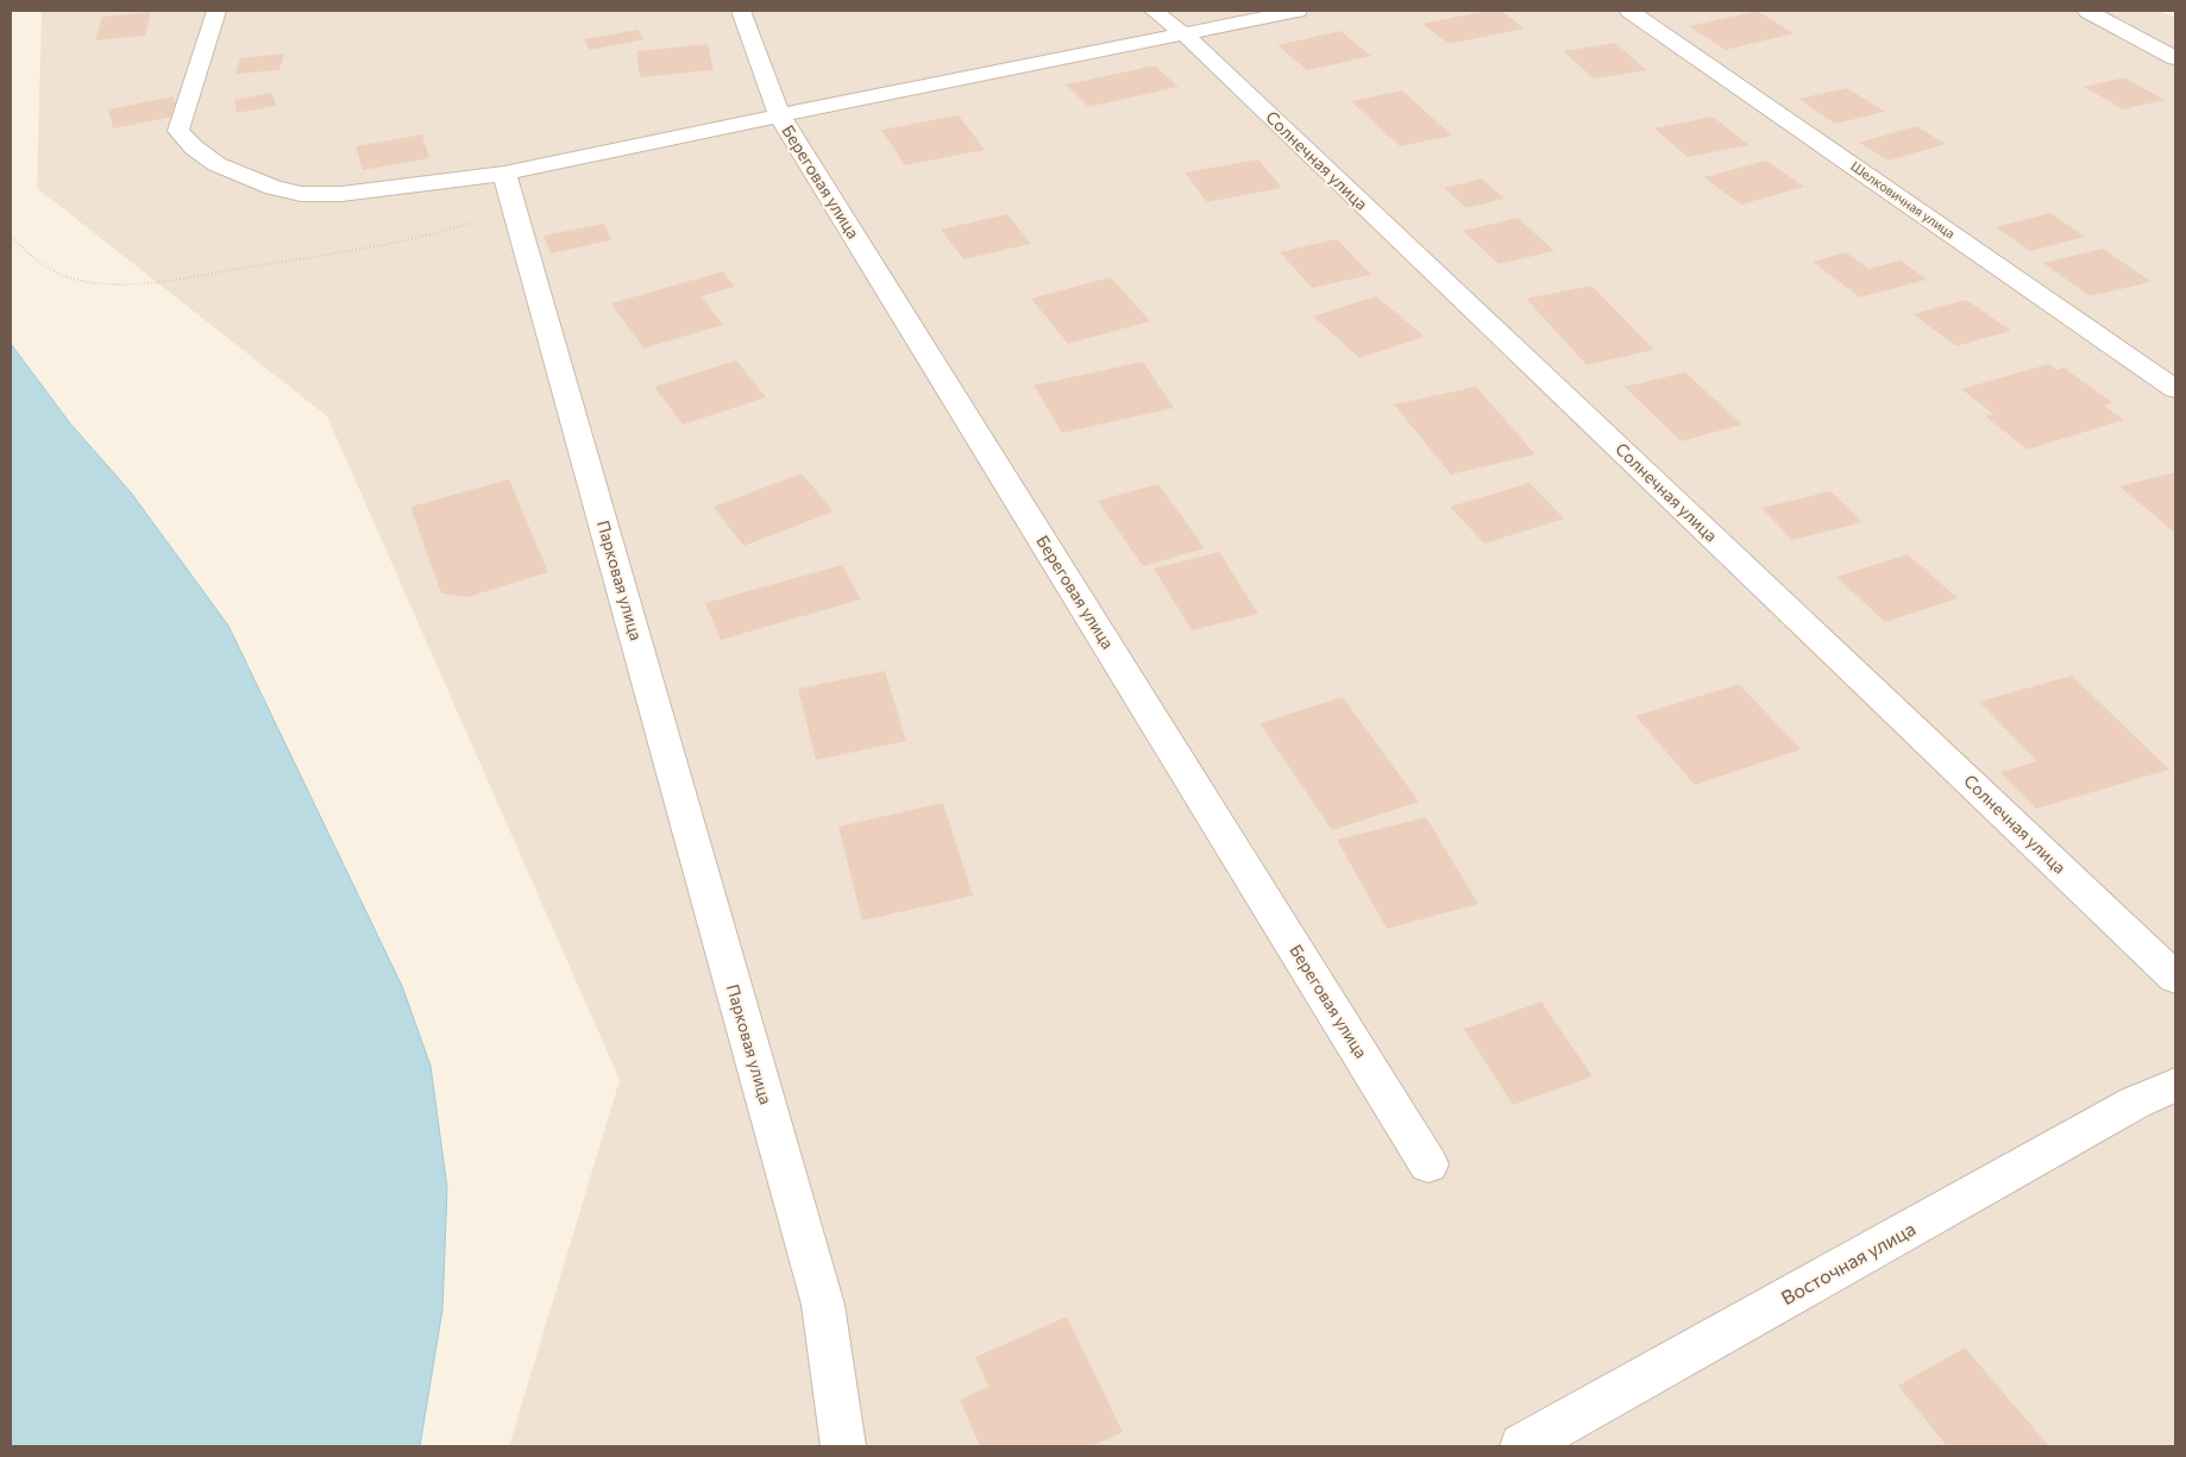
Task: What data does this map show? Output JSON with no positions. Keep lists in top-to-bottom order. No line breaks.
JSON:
{"streets":{"street":["Солнечная улица","Береговая улица","Шелковичная улица","Парковая улица","Восточная улица"]}}
